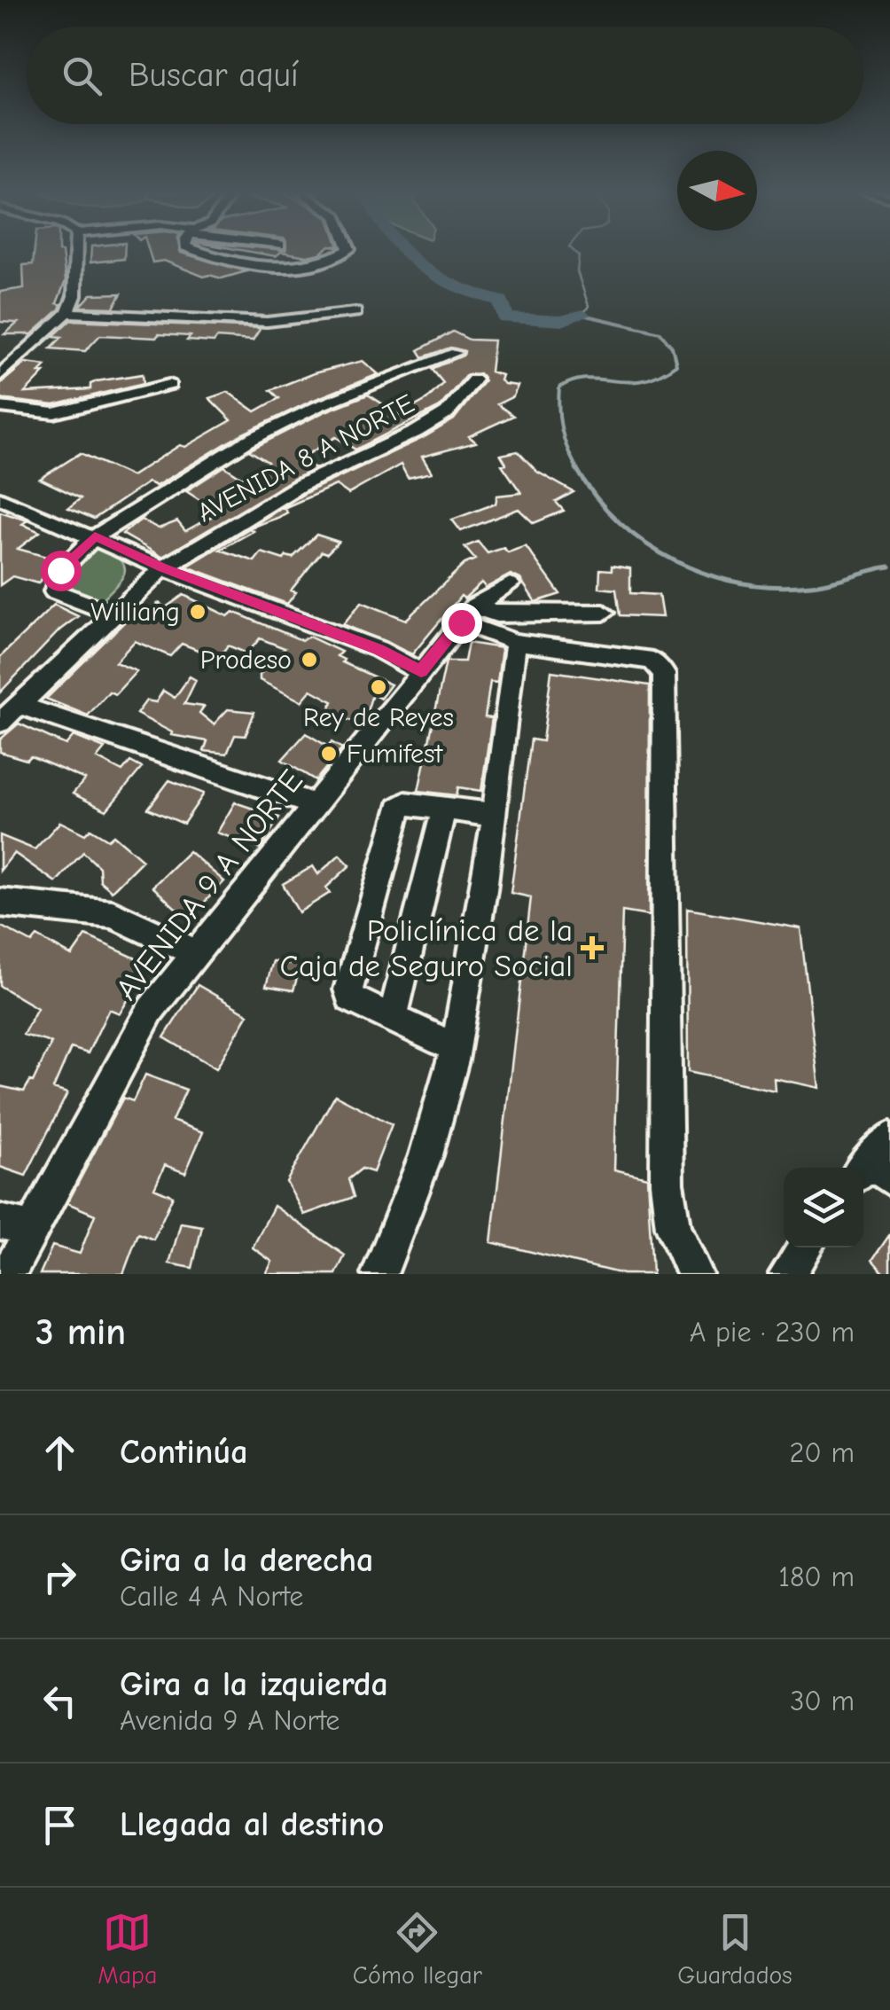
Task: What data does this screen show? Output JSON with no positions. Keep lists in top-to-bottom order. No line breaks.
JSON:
{"streets":{"street":["AVENIDA 8 A NORTE","AVENIDA 9 A NORTE"]},"places":{"other":["Williang","Prodeso","Rey de Reyes","Fumifest"],"health":["Policlínica de la Caja de Seguro Social"]},"north":"right","page":{"search":"Buscar aquí","heading":["3 min","A pie · 230 m"],"list":[["Continúa","20 m"],["Gira a la derecha","Calle 4 A Norte","180 m"],["Gira a la izquierda","Avenida 9 A Norte","30 m"],"Llegada al destino"],"nav":["Mapa","Cómo llegar","Guardados"]}}
